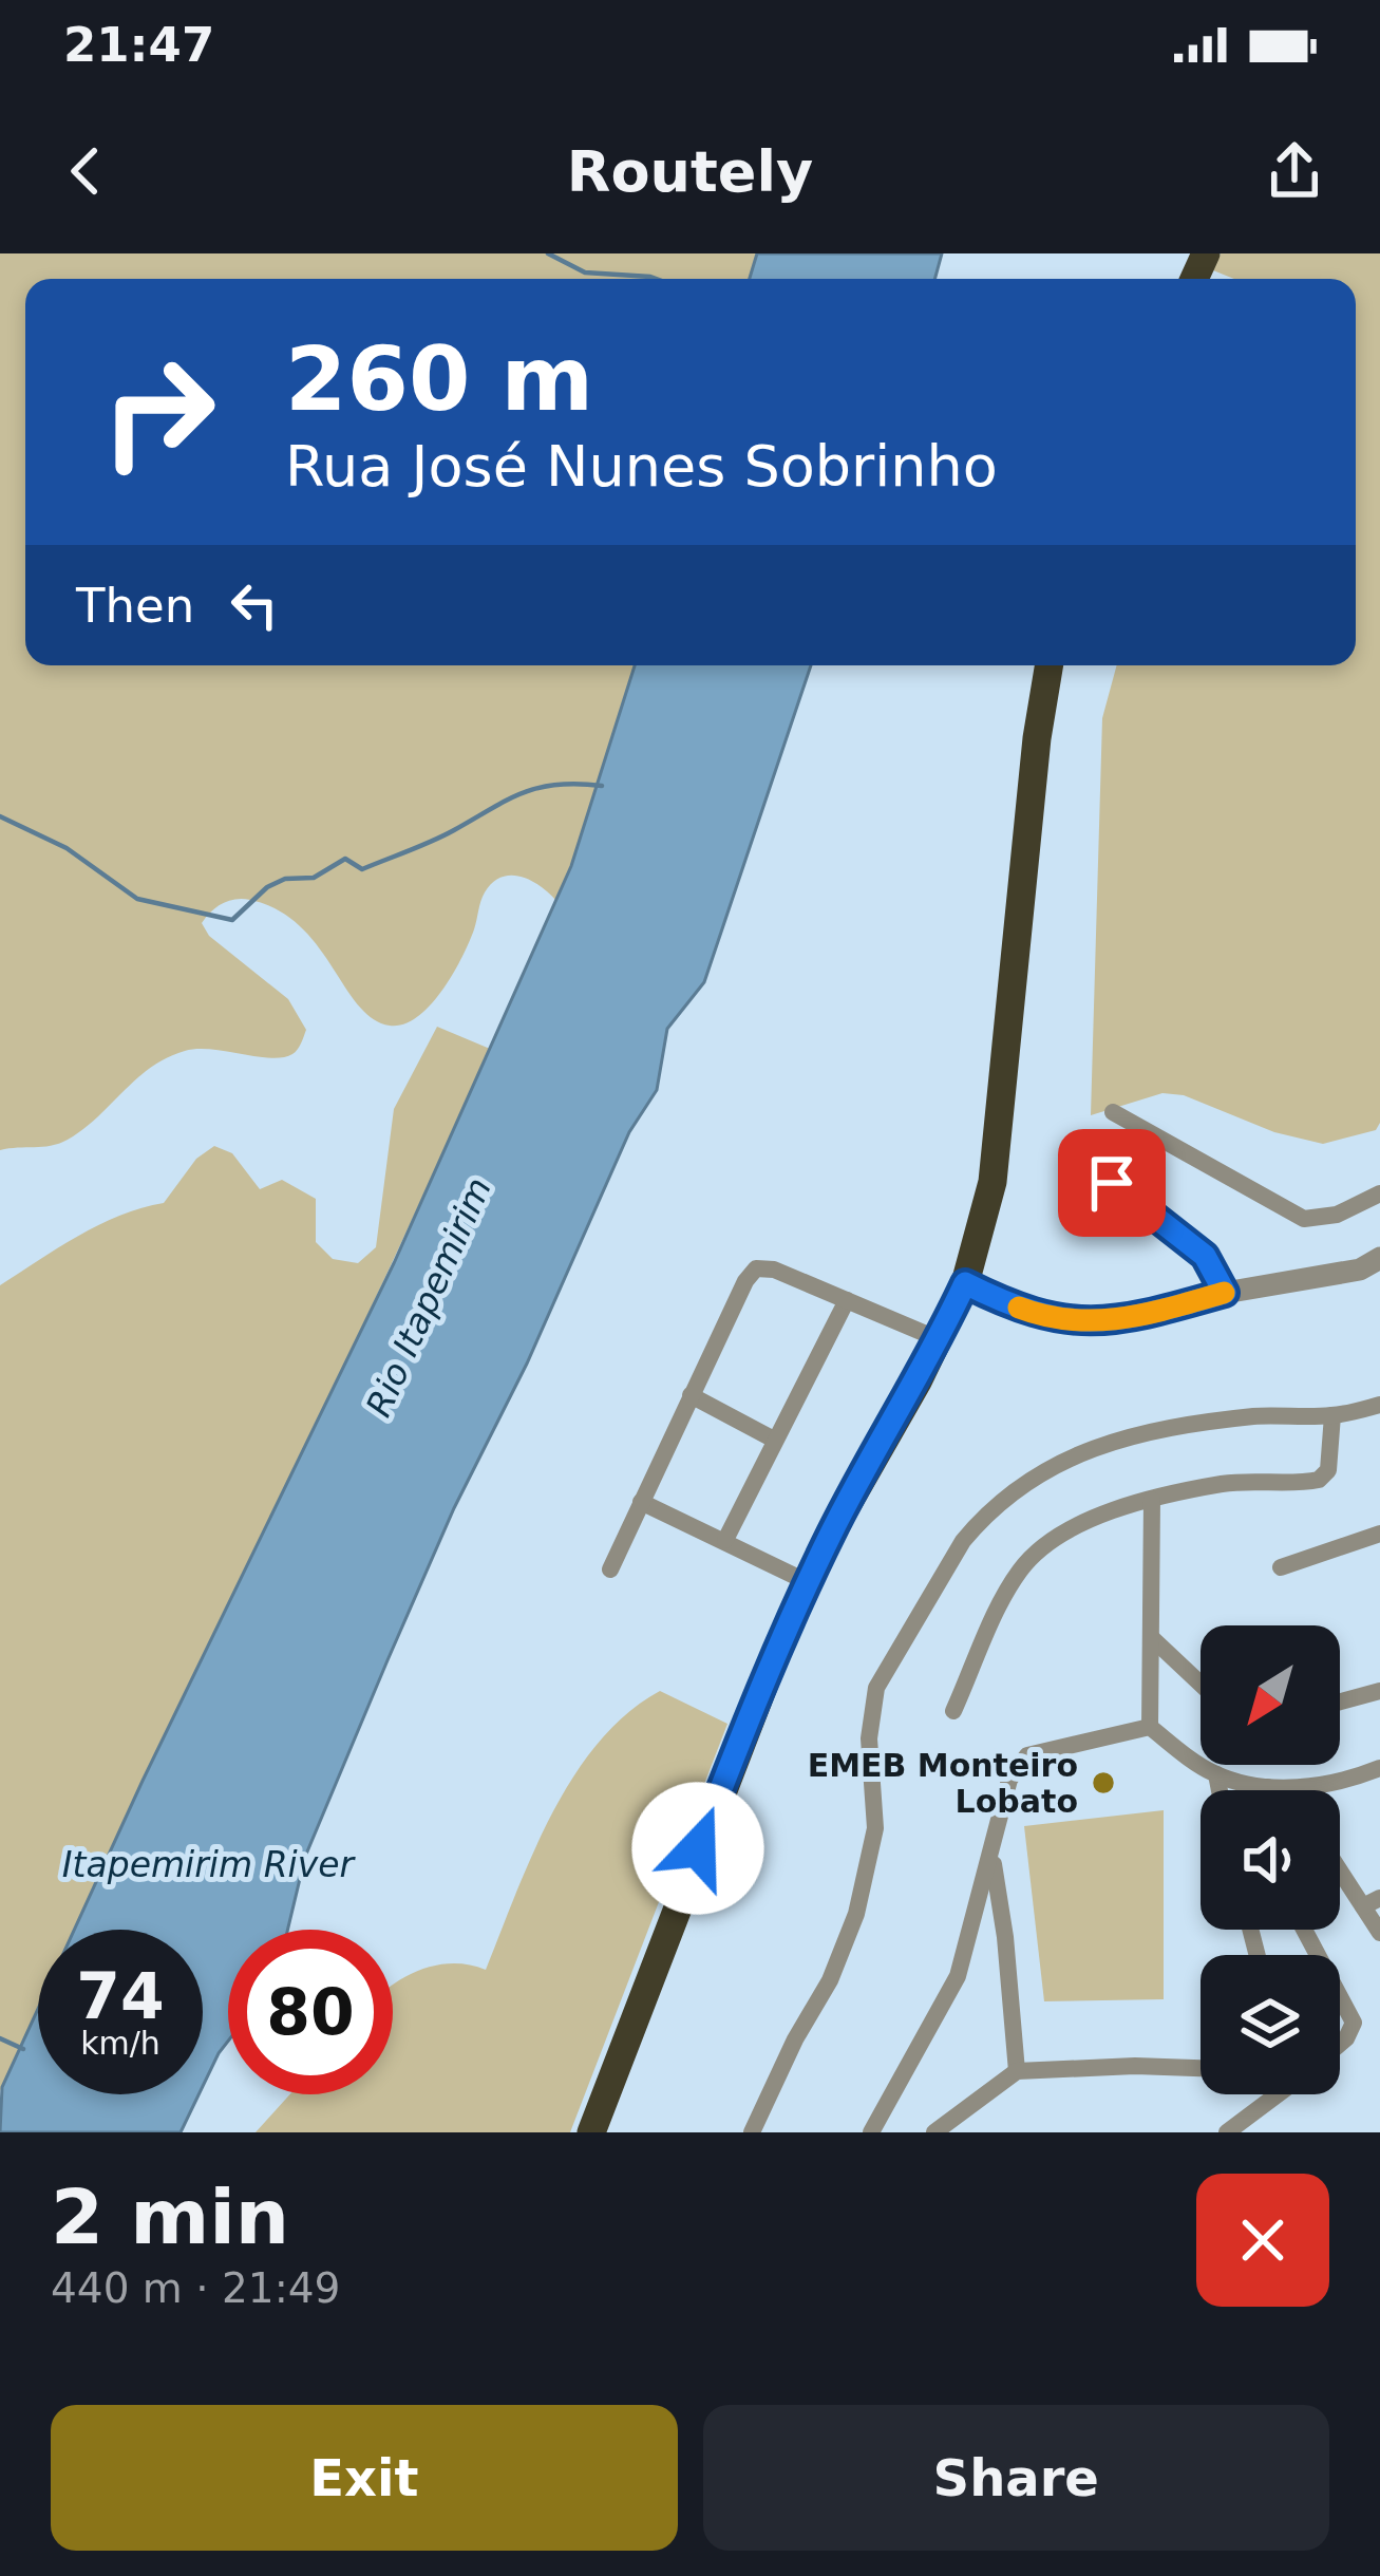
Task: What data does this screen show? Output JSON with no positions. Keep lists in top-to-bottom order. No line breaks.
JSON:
{"water":["Rio Itapemirim","Itapemirim River"],"places":["EMEB Monteiro Lobato"],"north":"bottom left","page":{"status":"21:47","header":"Routely","turn":["260 m","Rua José Nunes Sobrinho"],"then":"Then","speed":"74 km/h","limit":"80","heading":["2 min","440 m · 21:49"],"buttons":["Exit","Share"]}}
